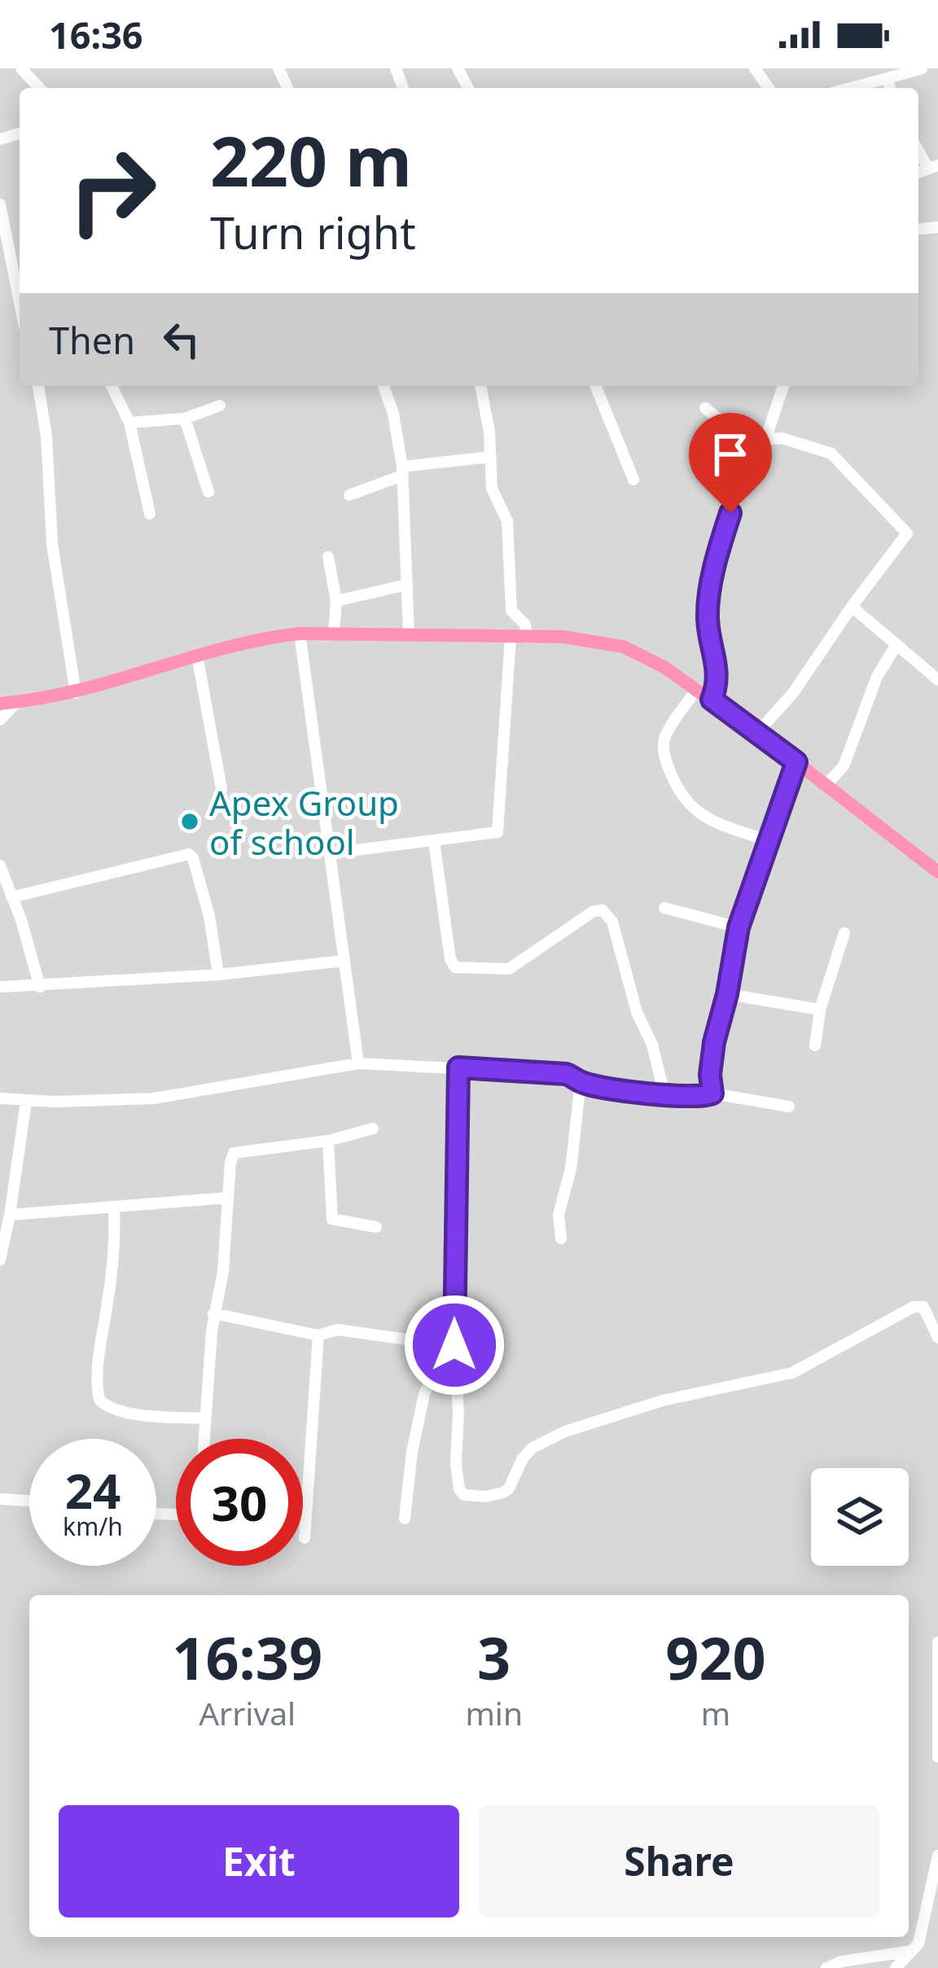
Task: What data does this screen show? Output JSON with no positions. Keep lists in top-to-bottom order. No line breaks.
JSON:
{"places":["Apex Group of school"],"page":{"status":"16:36","turn":["220 m","Turn right"],"then":"Then","speed":"24 km/h","limit":"30","eta":["16:39","Arrival","3","min","920","m"],"buttons":["Exit","Share"]}}
